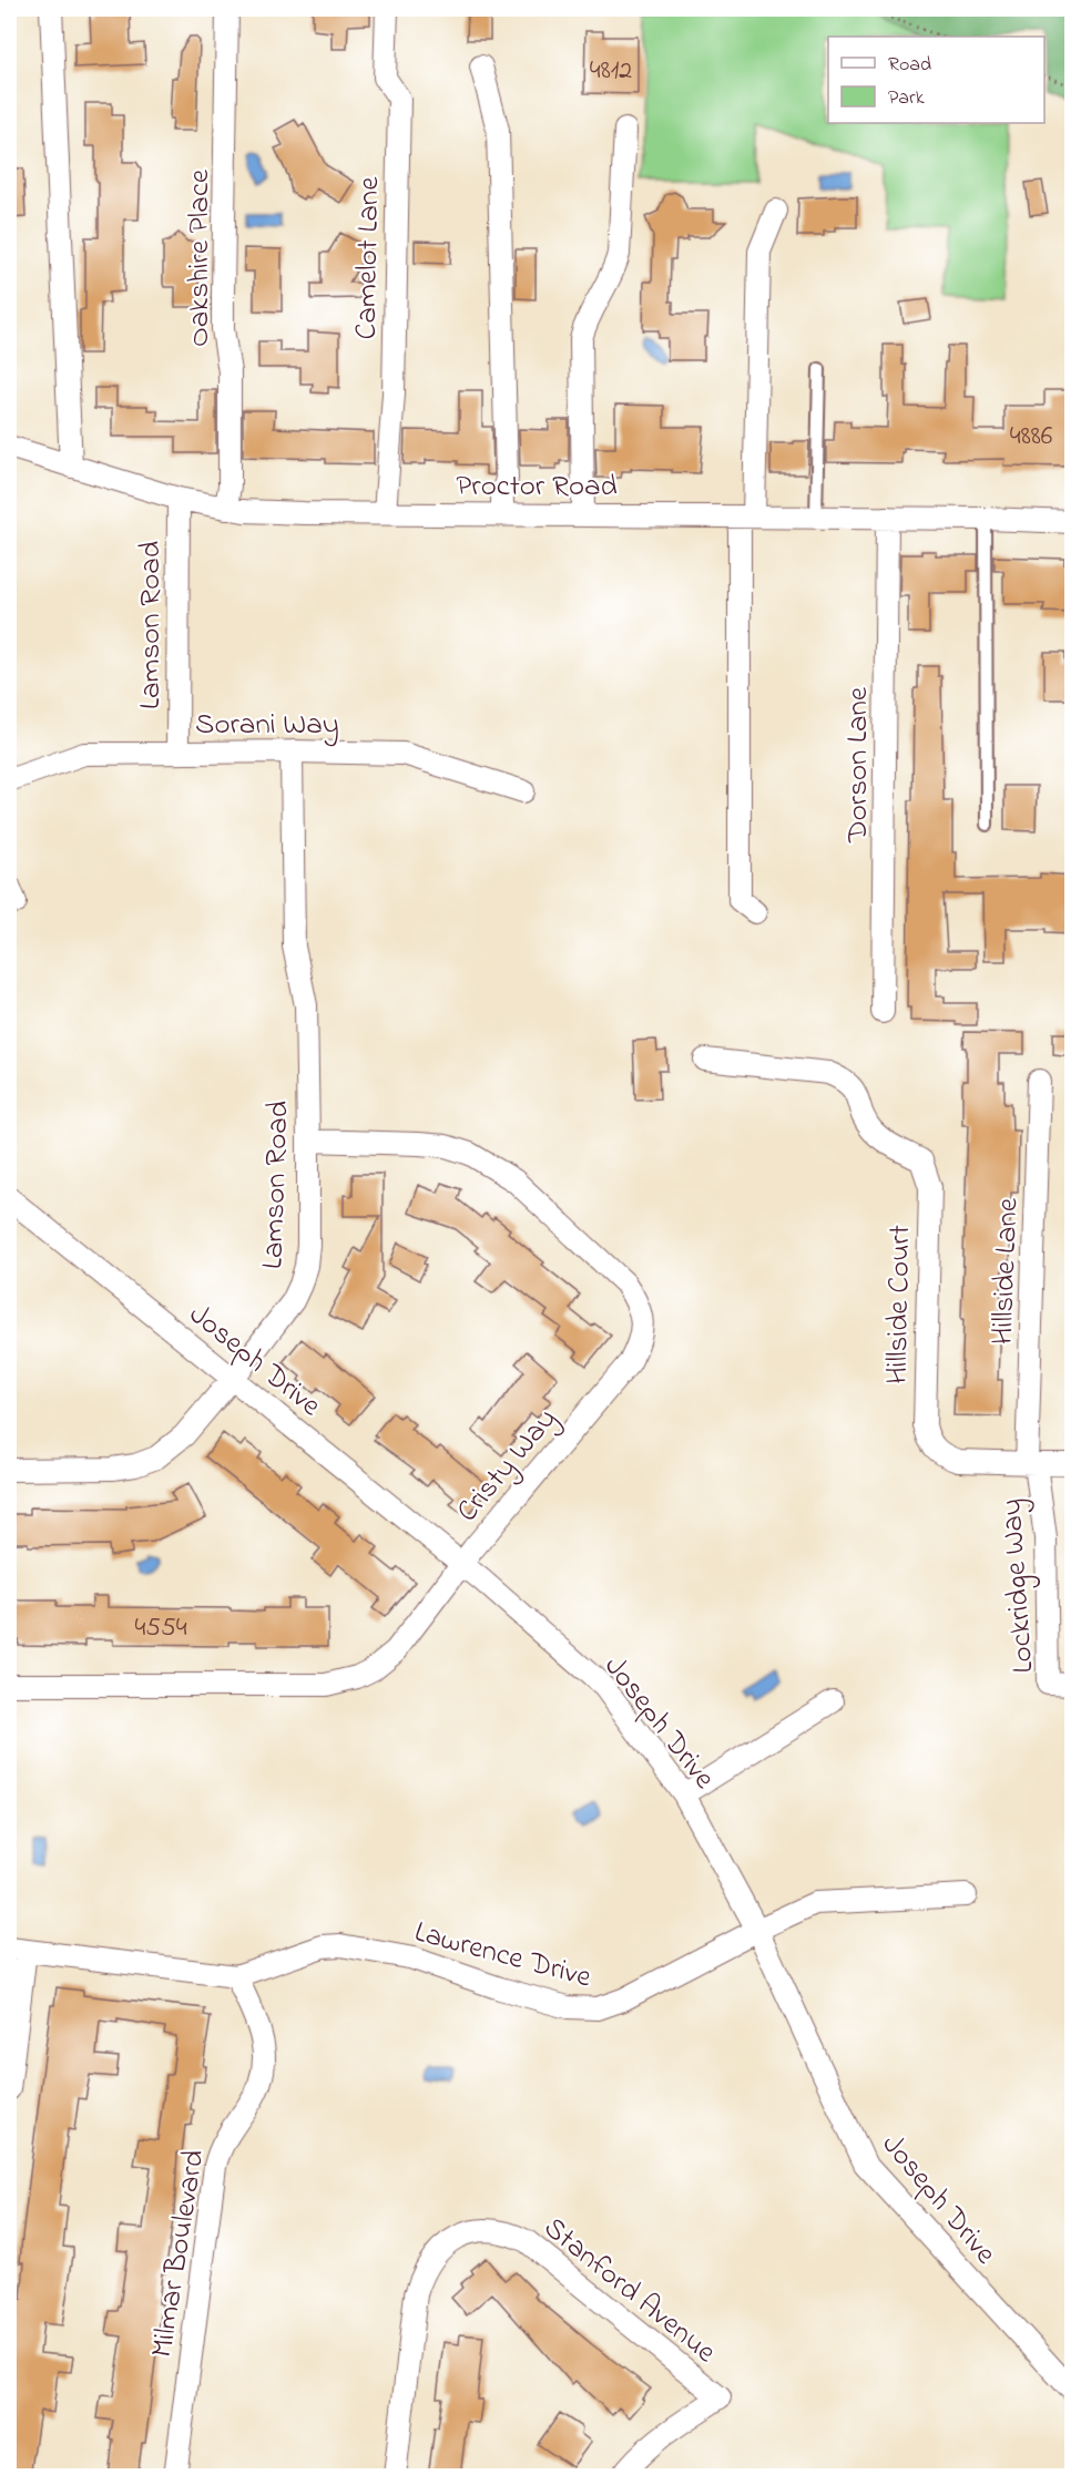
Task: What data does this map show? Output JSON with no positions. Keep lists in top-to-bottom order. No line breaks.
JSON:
{"streets":{"street":["Oakshire Place","Camelot Lane","Proctor Road","Lamson Road","Sorani Way","Dorson Lane","Hillside Lane","Hillside Court","Joseph Drive","Cristy Way","Lockridge Way","Lawrence Drive","Milmar Boulevard","Stanford Avenue"]},"crossings":[["Oakshire Place","Proctor Road"],["Camelot Lane","Proctor Road"],["Proctor Road","Lamson Road"],["Proctor Road","Dorson Lane"],["Lamson Road","Sorani Way"],["Lamson Road","Joseph Drive"],["Lamson Road","Cristy Way"],["Hillside Lane","Hillside Court"],["Hillside Lane","Lockridge Way"],["Hillside Court","Lockridge Way"],["Joseph Drive","Cristy Way"],["Joseph Drive","Lawrence Drive"],["Lawrence Drive","Milmar Boulevard"]],"house_numbers":["4812","4886","4554"],"legend":["Road","Park"]}
